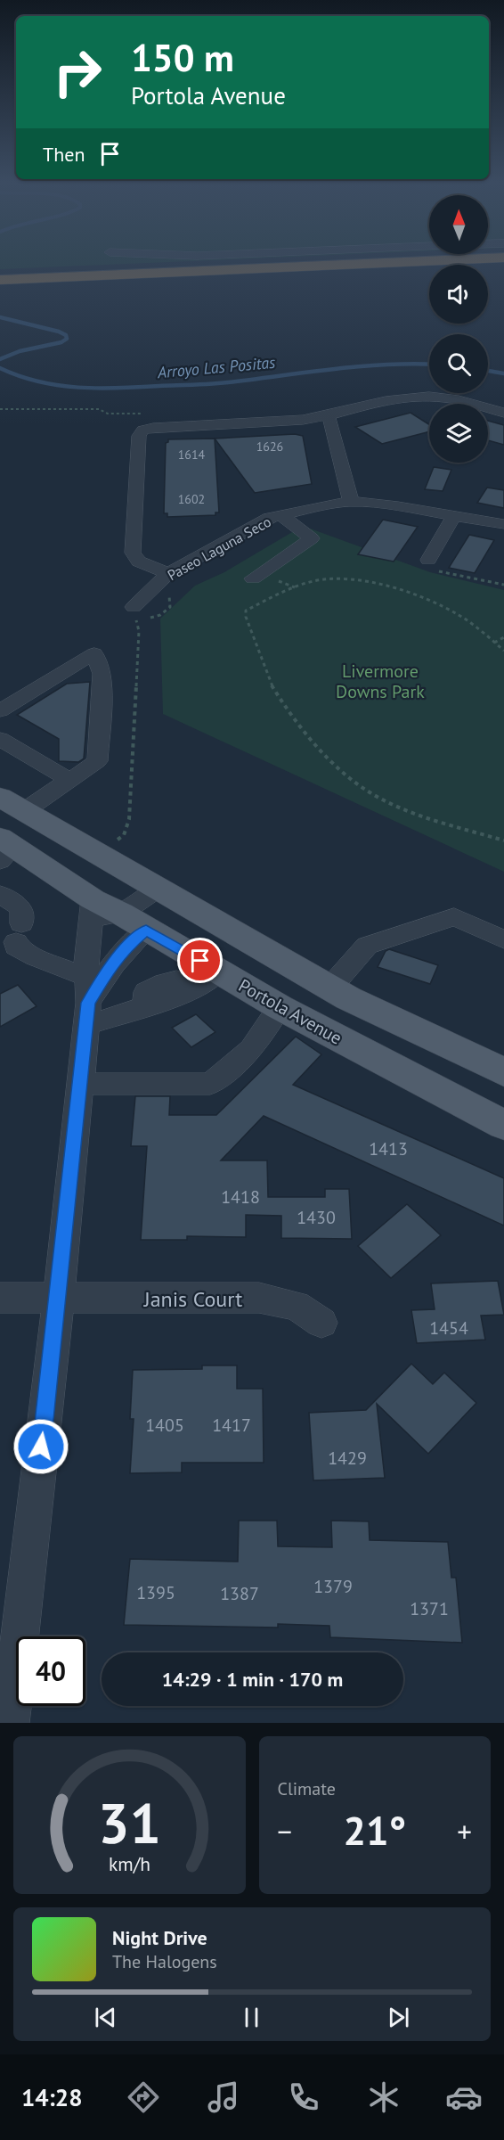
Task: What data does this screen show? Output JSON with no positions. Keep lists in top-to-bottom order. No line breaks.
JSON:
{"streets":{"main road":["Portola Avenue"],"street":["Paseo Laguna Seco","Janis Court"]},"water":["Arroyo Las Positas"],"parks":["Livermore Downs Park"],"house_numbers":["1626","1614","1602","1413","1418","1430","1454","1405","1417","1429","1379","1395","1387","1371"],"north":"top","page":{"turn":["150 m","Portola Avenue"],"then":"Then","limit":"40","trip":"14:29 · 1 min · 170 m","tile":"Climate","heat":["−","21°","+"],"song":["Night Drive","The Halogens"],"tabs":"14:28","gauge":["31","km/h"]}}
